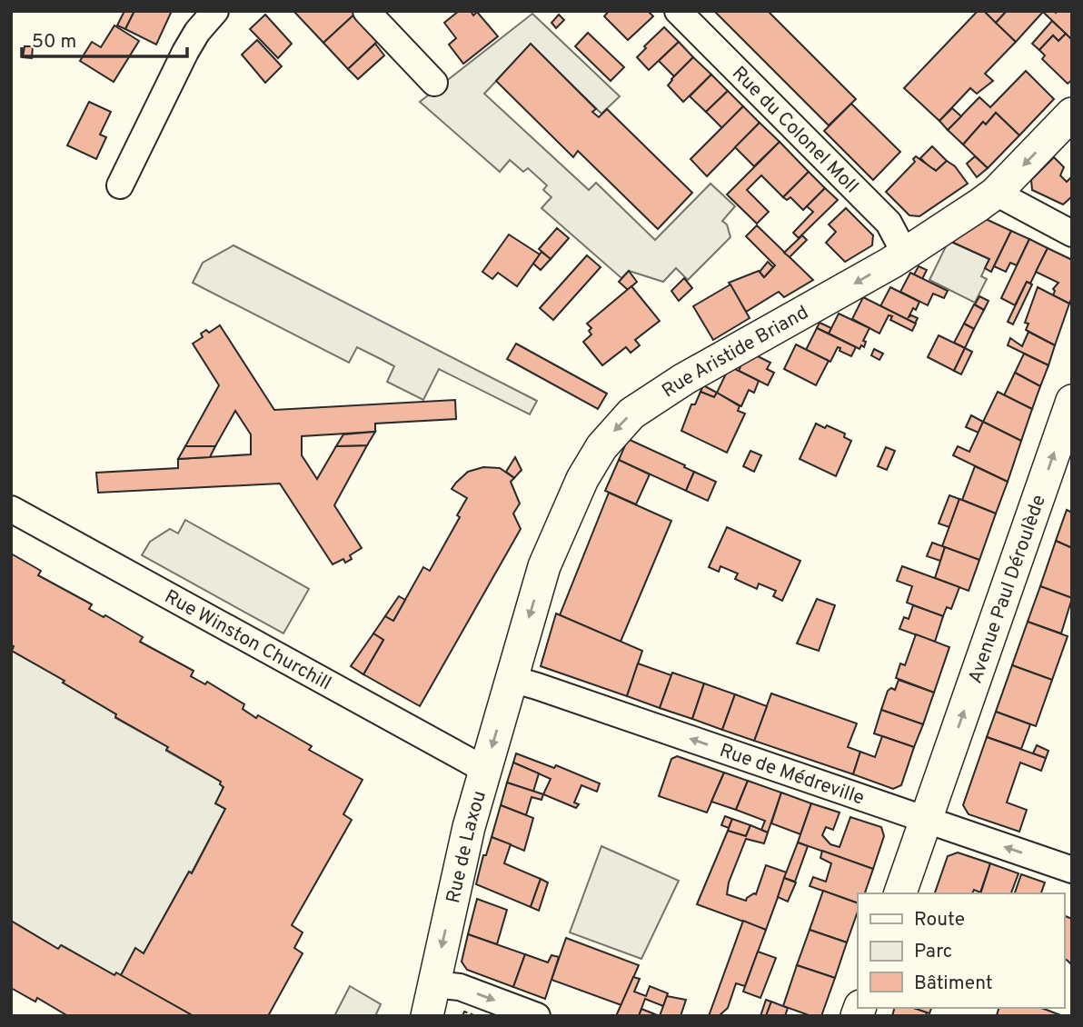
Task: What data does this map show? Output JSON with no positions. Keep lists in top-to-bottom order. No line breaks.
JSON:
{"streets":{"main road":["Rue Aristide Briand","Avenue Paul Déroulède","Rue de Laxou"],"street":["Rue du Colonel Moll","Rue Winston Churchill","Rue de Médreville"]},"crossings":[["Rue du Colonel Moll","Rue Aristide Briand"],["Rue Aristide Briand","Rue de Médreville"],["Rue Aristide Briand","Rue de Laxou"],["Avenue Paul Déroulède","Rue de Médreville"],["Rue Winston Churchill","Rue de Laxou"],["Rue de Médreville","Rue de Laxou"]],"one_way":["Rue Aristide Briand","Avenue Paul Déroulède","Rue de Médreville","Rue de Laxou"],"legend":["Route","Parc","Bâtiment"],"scale_bar":"50 m"}
